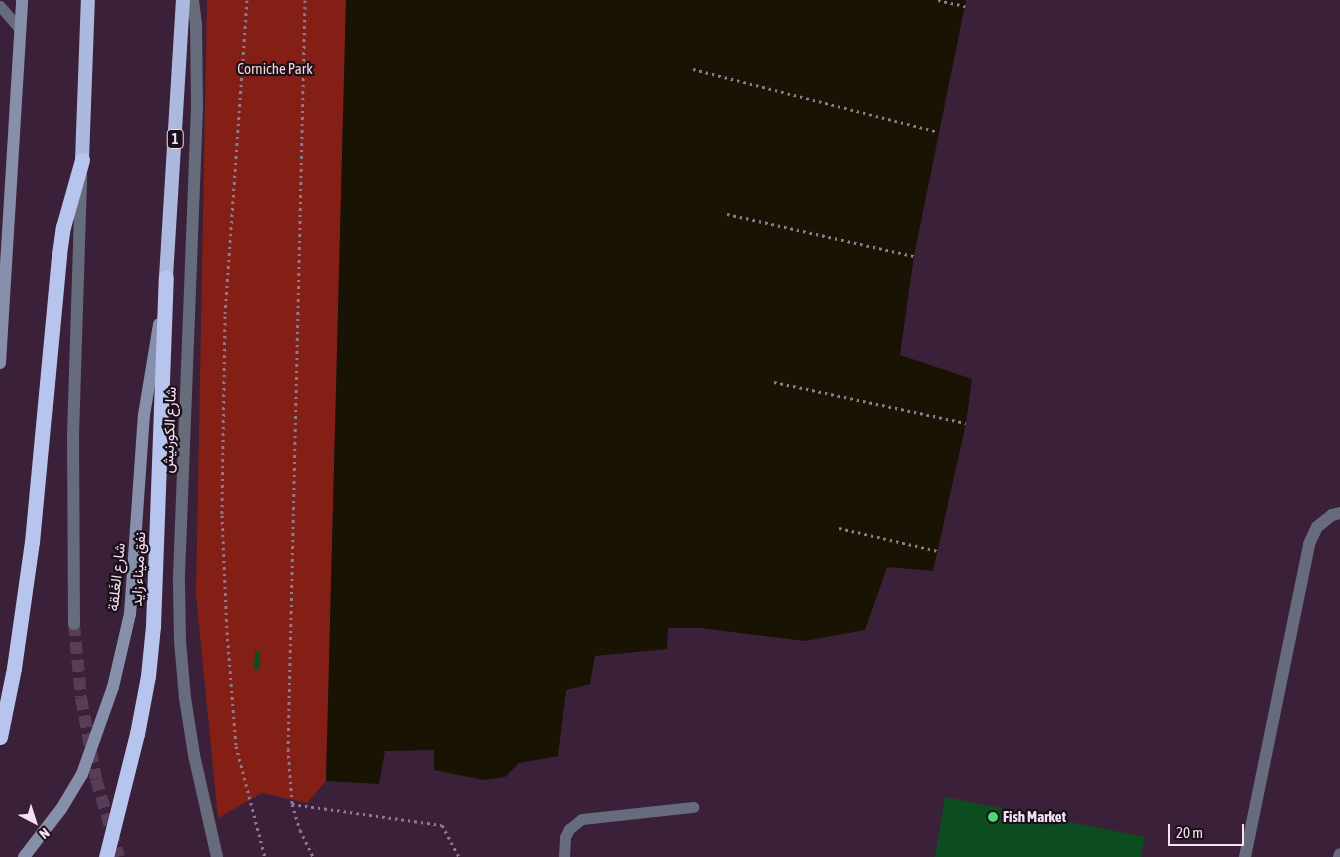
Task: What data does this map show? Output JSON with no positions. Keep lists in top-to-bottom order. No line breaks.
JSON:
{"streets":{"highway":["1","نفق ميناء زايد"],"main road":["شارع الغَلقة"],"street":["شارع الكورنيش"]},"crossings":[["1","نفق ميناء زايد"],["1","شارع الغَلقة"],["نفق ميناء زايد","شارع الغَلقة"]],"parks":["Corniche Park"],"places":["Fish Market"],"scale_bar":"20 m","north":"bottom right"}
